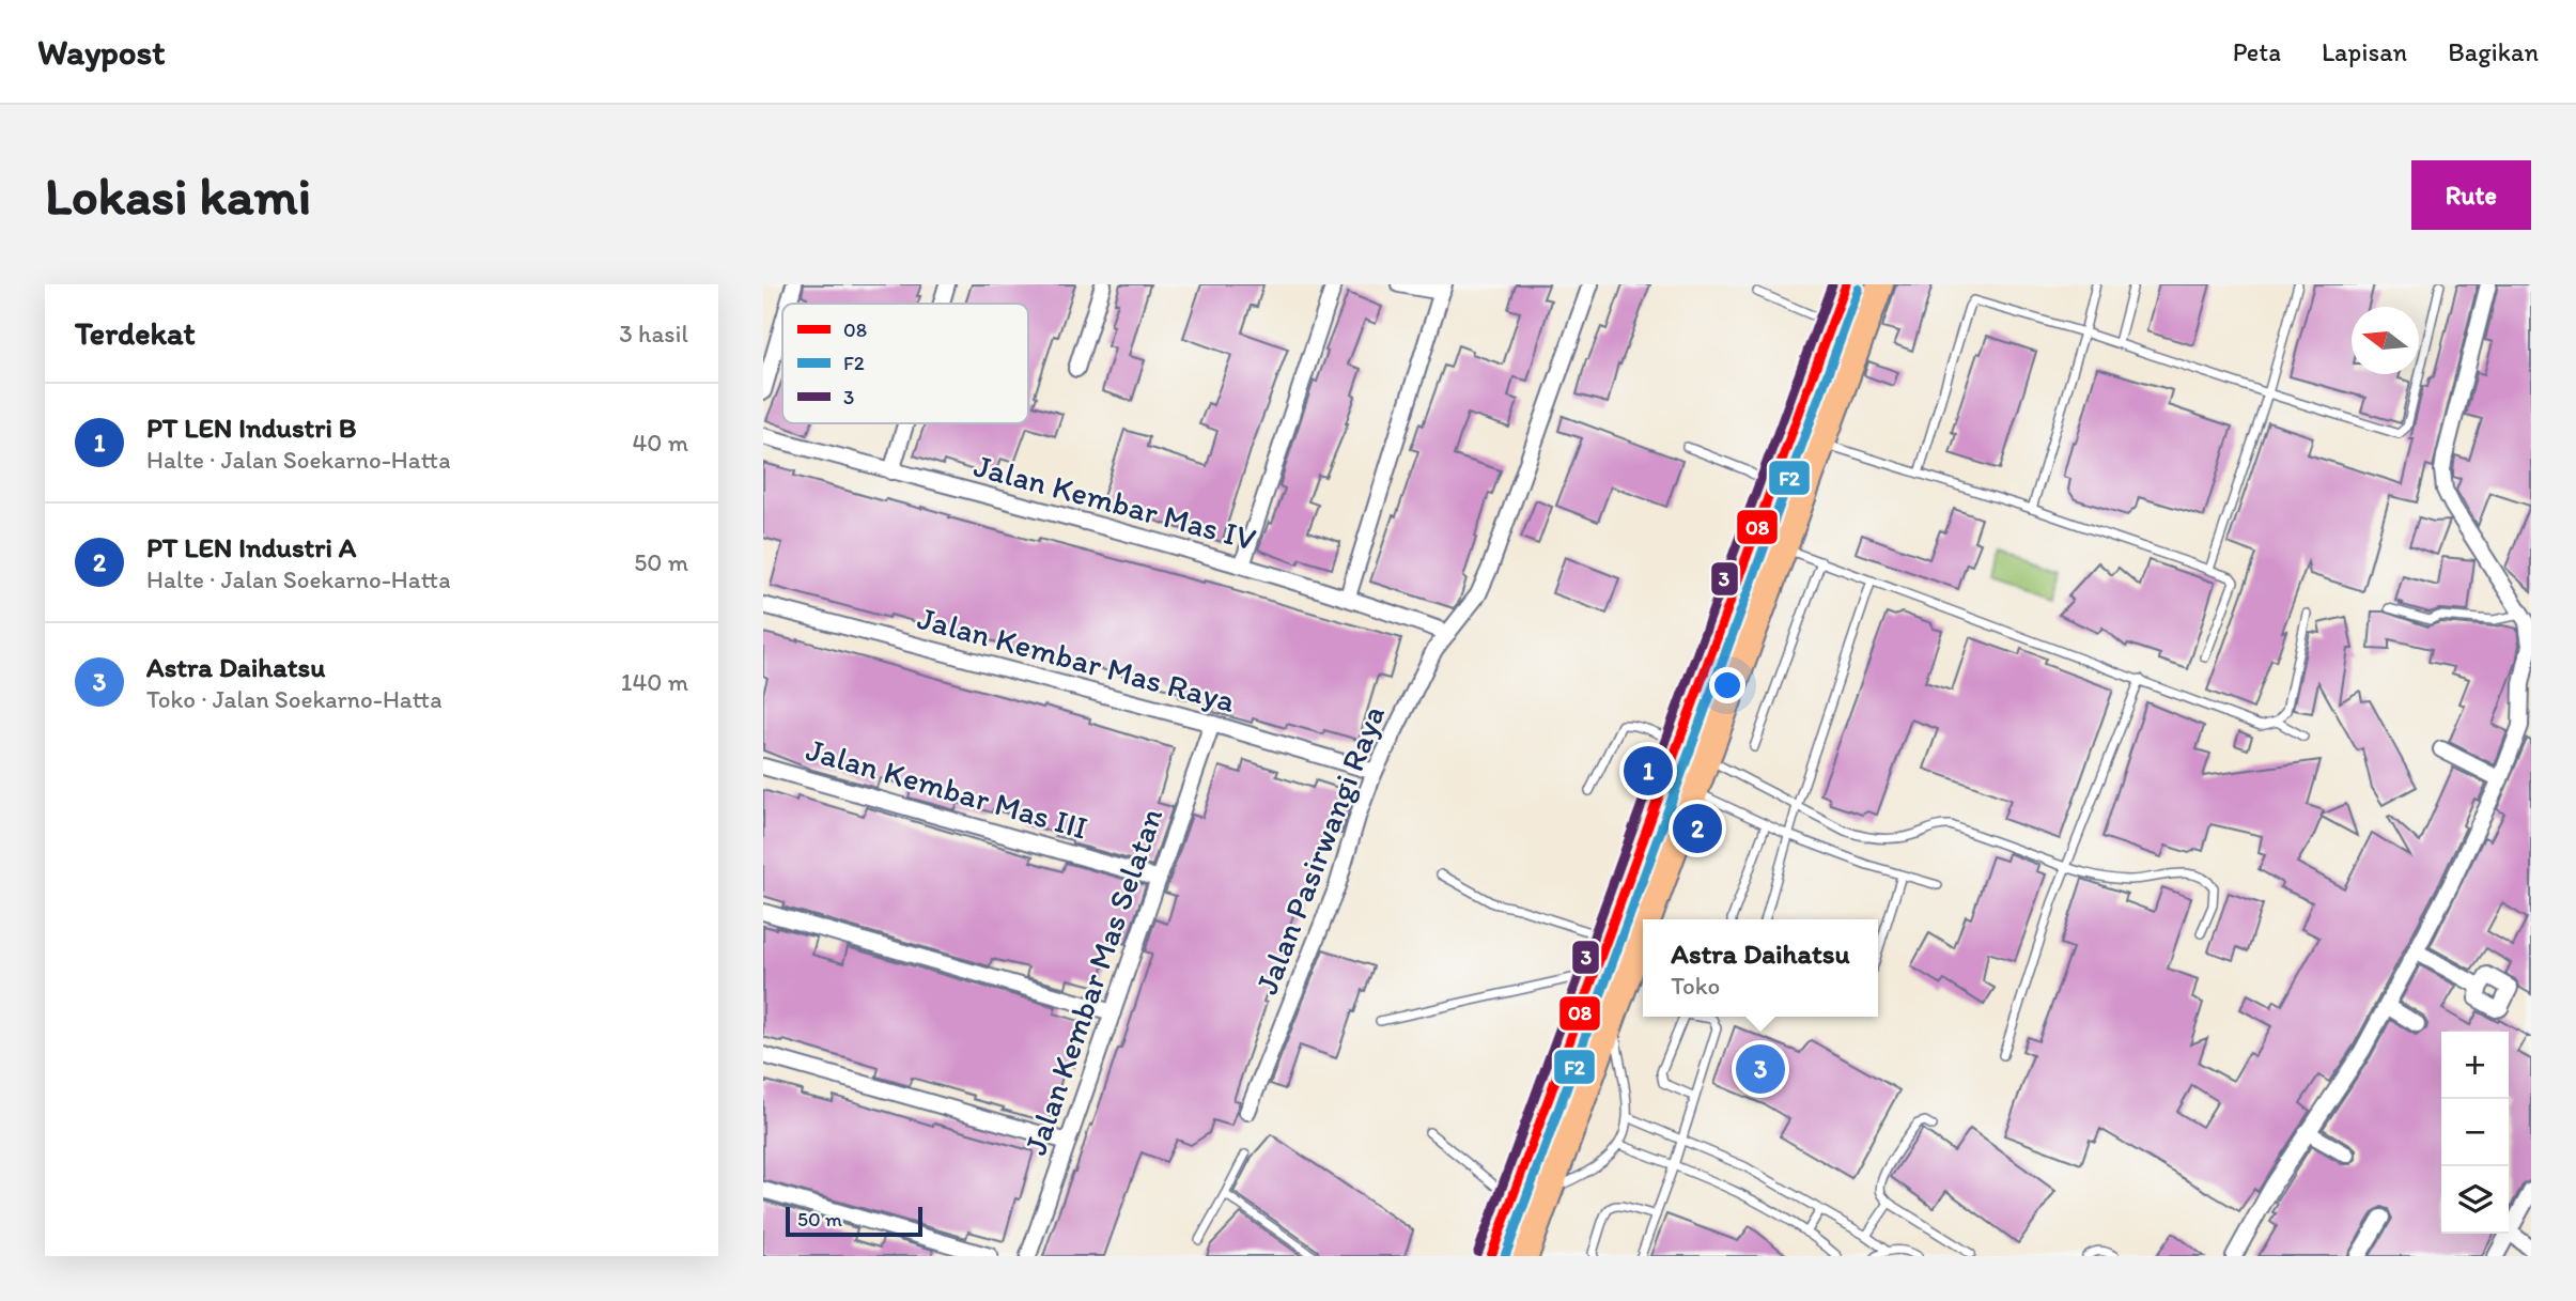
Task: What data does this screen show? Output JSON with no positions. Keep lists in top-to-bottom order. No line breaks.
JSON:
{"streets":{"street":["Jalan Kembar Mas IV","Jalan Kembar Mas Raya","Jalan Kembar Mas III","Jalan Pasirwangi Raya","Jalan Kembar Mas Selatan"]},"crossings":[["Jalan Kembar Mas IV","Jalan Pasirwangi Raya"],["Jalan Kembar Mas Raya","Jalan Pasirwangi Raya"],["Jalan Kembar Mas Raya","Jalan Kembar Mas Selatan"],["Jalan Kembar Mas III","Jalan Kembar Mas Selatan"]],"lines":["transit line 08","transit line 3","transit line F2"],"legend":["08","F2","3"],"scale_bar":"50 m","north":"left","page":{"header":"Waypost","nav":["Peta","Lapisan","Bagikan"],"buttons":"Rute","title":"Lokasi kami","heading":["Terdekat","3 hasil"],"list":[{"mark":"1","name":"PT LEN Industri B","note":"Halte · Jalan Soekarno-Hatta","value":"40 m"},{"mark":"2","name":"PT LEN Industri A","note":"Halte · Jalan Soekarno-Hatta","value":"50 m"},{"mark":"3","name":"Astra Daihatsu","note":"Toko · Jalan Soekarno-Hatta","value":"140 m"}],"pins":["1","2","3"],"popup":["Astra Daihatsu","Toko"],"map_buttons":["+","−"],"scale":"50 m"}}
